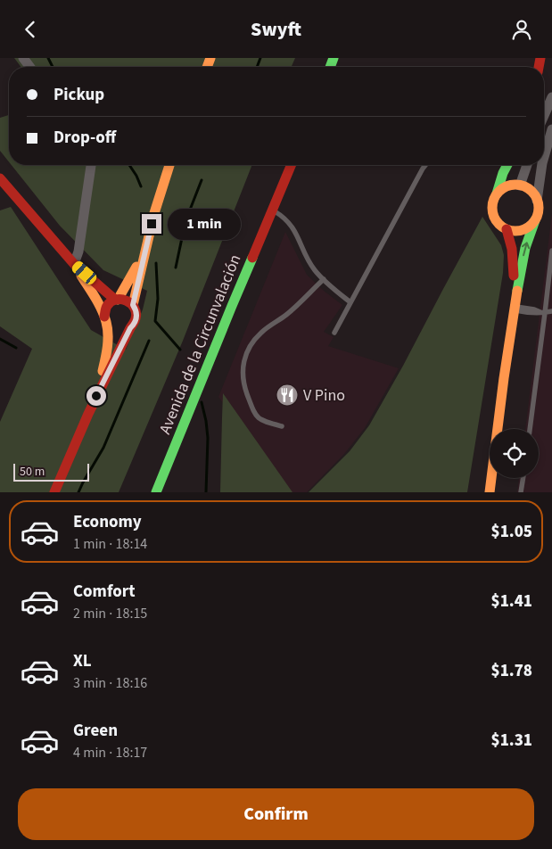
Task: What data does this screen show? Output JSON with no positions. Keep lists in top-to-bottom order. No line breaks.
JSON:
{"streets":{"main road":["Avenida de la Circunvalación"]},"places":{"restaurant":["V Pino"]},"scale_bar":"50 m","page":{"header":"Swyft","banner":["Pickup","Drop-off"],"bubble":"1 min","scale":"50 m","list":[{"name":"Economy","note":"1 min · 18:14","value":"$1.05"},{"name":"Comfort","note":"2 min · 18:15","value":"$1.41"},{"name":"XL","note":"3 min · 18:16","value":"$1.78"},{"name":"Green","note":"4 min · 18:17","value":"$1.31"}],"buttons":"Confirm"}}
